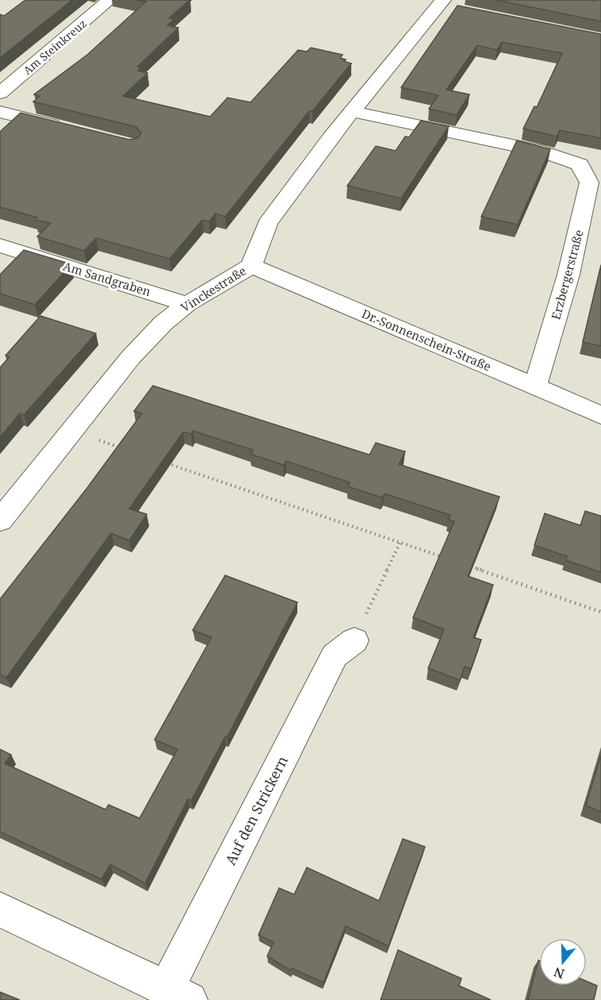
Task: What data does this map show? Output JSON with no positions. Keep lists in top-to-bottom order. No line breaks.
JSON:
{"streets":{"street":["Am Steinkreuz","Erzbergerstraße","Am Sandgraben","Vinckestraße","Dr.-Sonnenschein-Straße","Auf den Strickern"]},"crossings":[["Erzbergerstraße","Vinckestraße"],["Erzbergerstraße","Dr.-Sonnenschein-Straße"],["Am Sandgraben","Vinckestraße"],["Vinckestraße","Dr.-Sonnenschein-Straße"]],"north":"bottom"}
